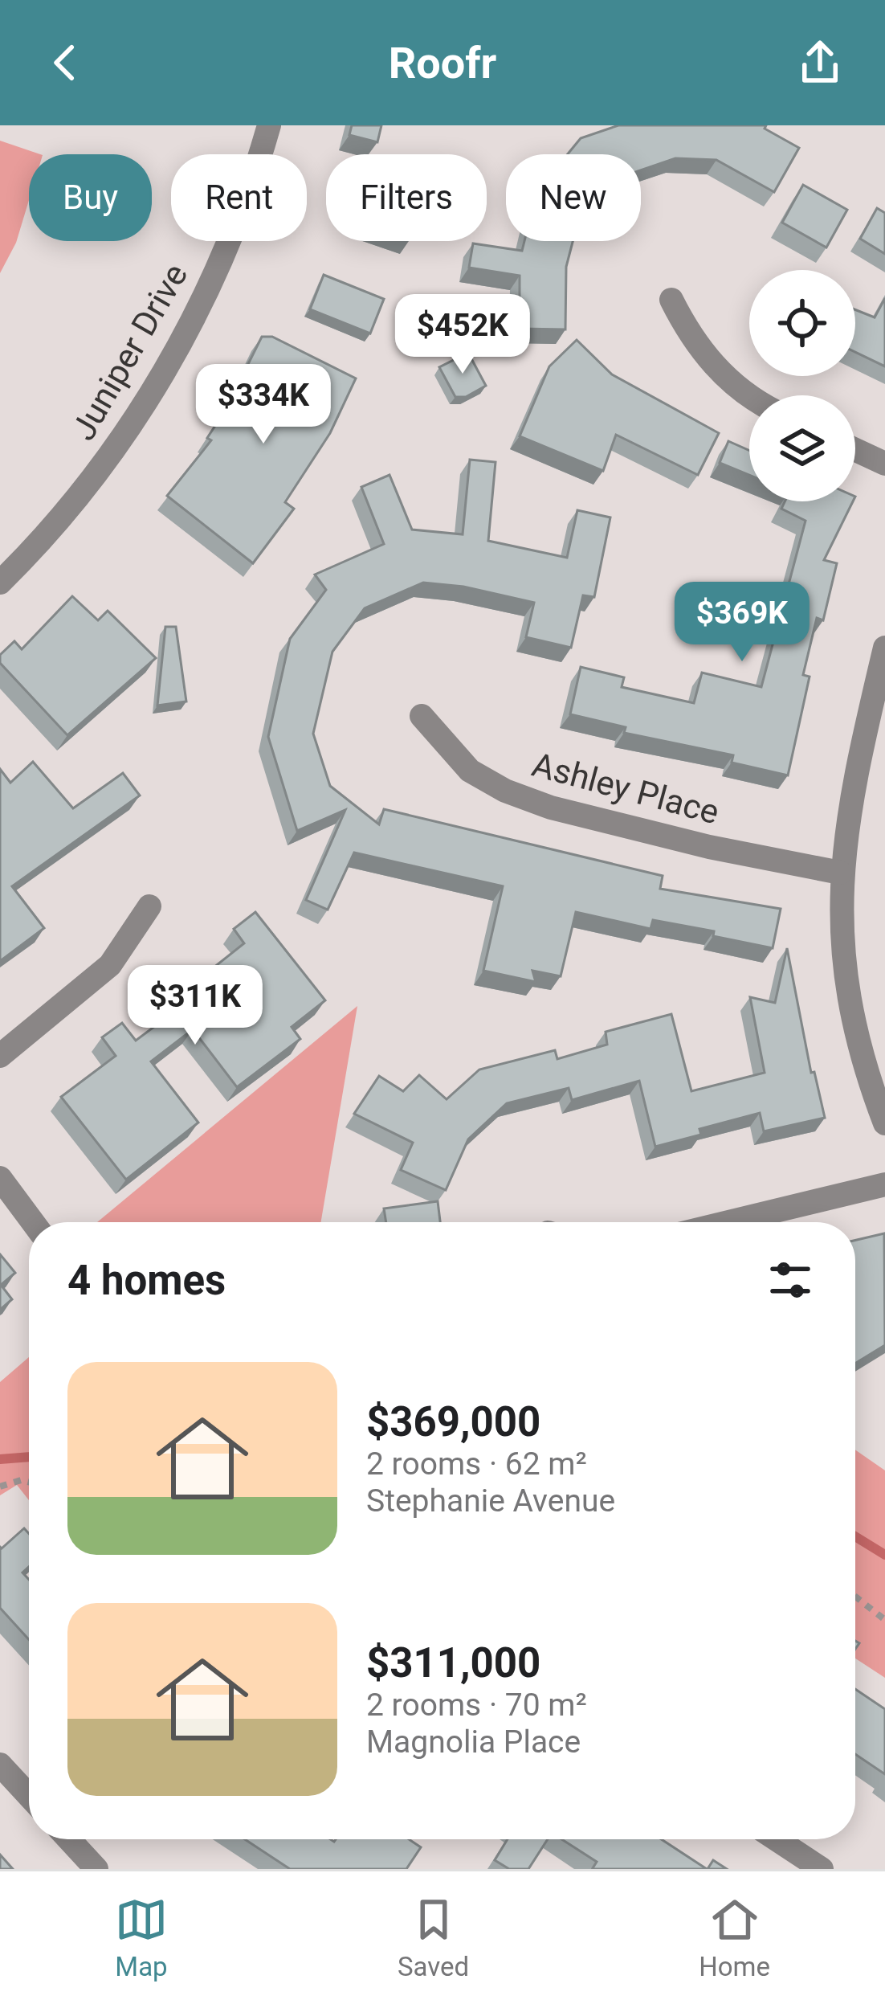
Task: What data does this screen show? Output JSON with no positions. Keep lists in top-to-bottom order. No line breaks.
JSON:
{"streets":{"street":["Juniper Drive","Ashley Place"]},"page":{"header":"Roofr","chip":["Buy","Rent","Filters","New"],"price":["$452K","$334K","$369K","$311K"],"heading":"4 homes","list":[{"name":"$369,000","note":"2 rooms · 62 m² · Stephanie Avenue"},{"name":"$311,000","note":"2 rooms · 70 m² · Magnolia Place"}],"tabs":["Map","Saved","Home"]}}
